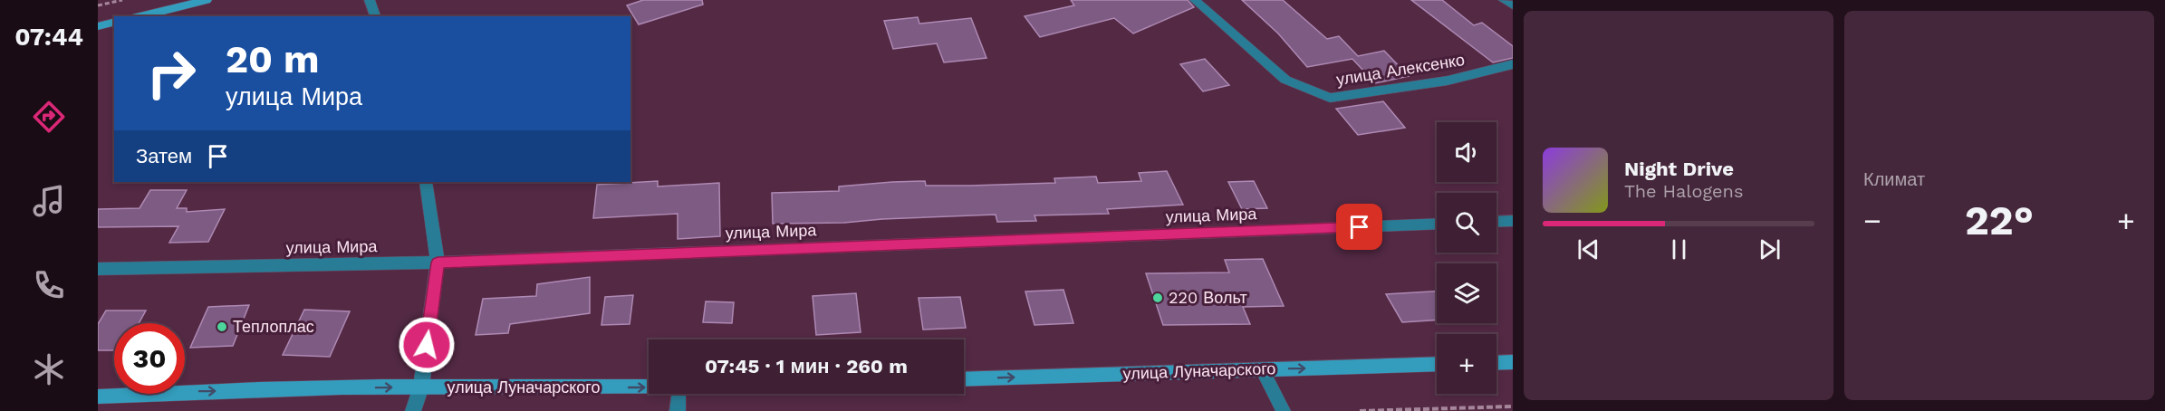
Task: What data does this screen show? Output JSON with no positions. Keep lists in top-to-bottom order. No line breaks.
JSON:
{"streets":{"main road":["улица Луначарского"],"street":["улица Алексенко","улица Мира"]},"one_way":["улица Луначарского"],"places":["220 Вольт","Теплоплас"],"page":{"tabs":"07:44","tile":"Климат","turn":["20 m","улица Мира"],"map_buttons":"+","then":"Затем","song":["Night Drive","The Halogens"],"heat":["−","22°","+"],"limit":"30","trip":"07:45 · 1 мин · 260 m"}}
